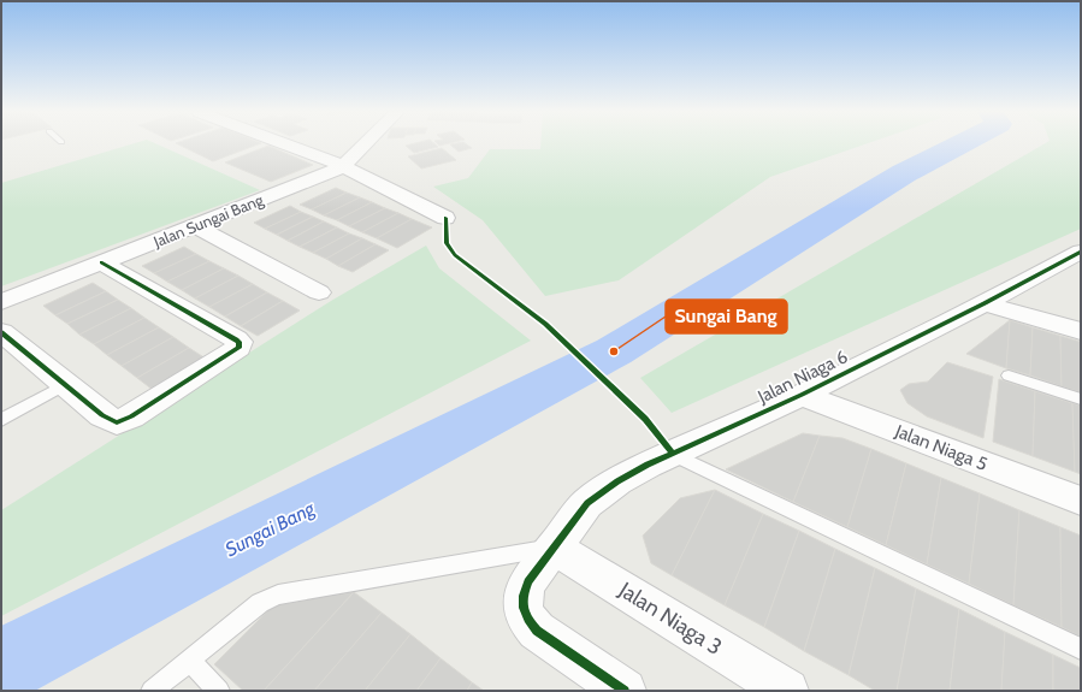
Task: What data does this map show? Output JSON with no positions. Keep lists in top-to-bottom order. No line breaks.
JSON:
{"streets":{"street":["Jalan Sungai Bang","Jalan Niaga 6","Jalan Niaga 5","Jalan Niaga 3"]},"crossings":[["Jalan Niaga 6","Jalan Niaga 5"],["Jalan Niaga 6","Jalan Niaga 3"]],"water":["Sungai Bang"],"places":["Sungai Bang"]}
